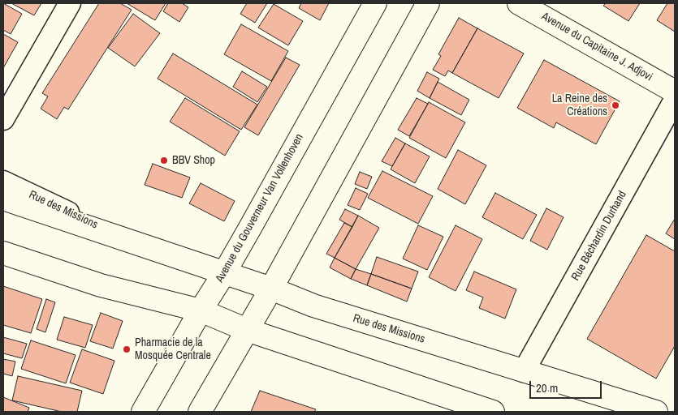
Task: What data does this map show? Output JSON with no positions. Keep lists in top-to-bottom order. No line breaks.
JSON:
{"streets":{"main road":["Avenue du Capitaine J. Adjovi","Avenue du Gouverneur Van Vollenhoven","Rue des Missions"],"street":["Rue Béchardin Durhand"]},"crossings":[["Avenue du Gouverneur Van Vollenhoven","Rue des Missions"],["Rue des Missions","Rue Béchardin Durhand"]],"places":["La Reine des Créations","BBV Shop","Pharmacie de la Mosquée Centrale"],"scale_bar":"20 m"}
